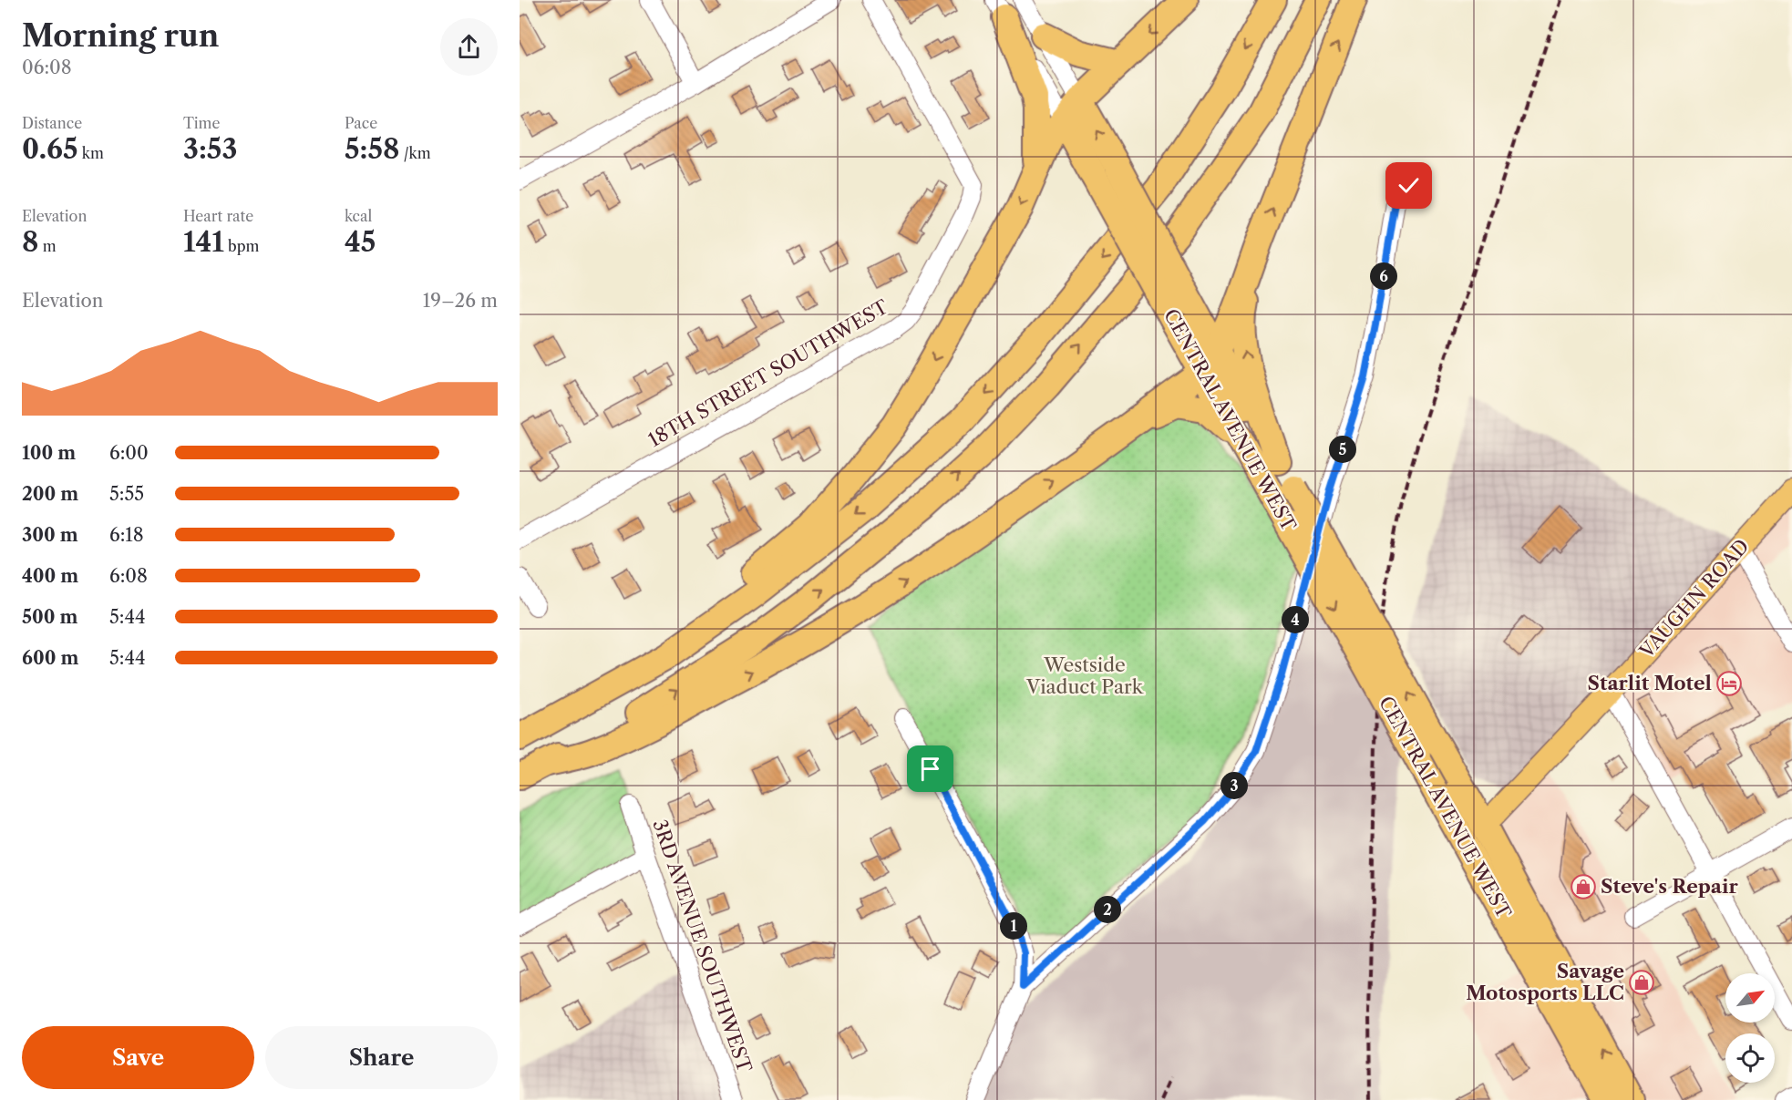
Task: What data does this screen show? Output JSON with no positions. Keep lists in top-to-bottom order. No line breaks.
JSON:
{"streets":{"highway":["CENTRAL AVENUE WEST"],"main road":["VAUGHN ROAD"],"street":["18TH STREET SOUTHWEST","3RD AVENUE SOUTHWEST"]},"crossings":[["CENTRAL AVENUE WEST","VAUGHN ROAD"]],"parks":["Westside Viaduct Park"],"places":{"hotel":["Starlit Motel"],"shop":["Steve's Repair","Savage Motosports LLC"]},"north":"top right","page":{"heading":["Morning run","06:08"],"stats":[["Distance","0.65 km"],["Time","3:53"],["Pace","5:58 /km"],["Elevation","8 m"],["Heart rate","141 bpm"],["kcal","45"]],"pins":["6","5","4","3","2","1"],"chart":["Elevation","19–26 m"],"list":[{"name":"100 m","note":"6:00"},{"name":"200 m","note":"5:55"},{"name":"300 m","note":"6:18"},{"name":"400 m","note":"6:08"},{"name":"500 m","note":"5:44"},{"name":"600 m","note":"5:44"}],"buttons":["Save","Share"]}}
